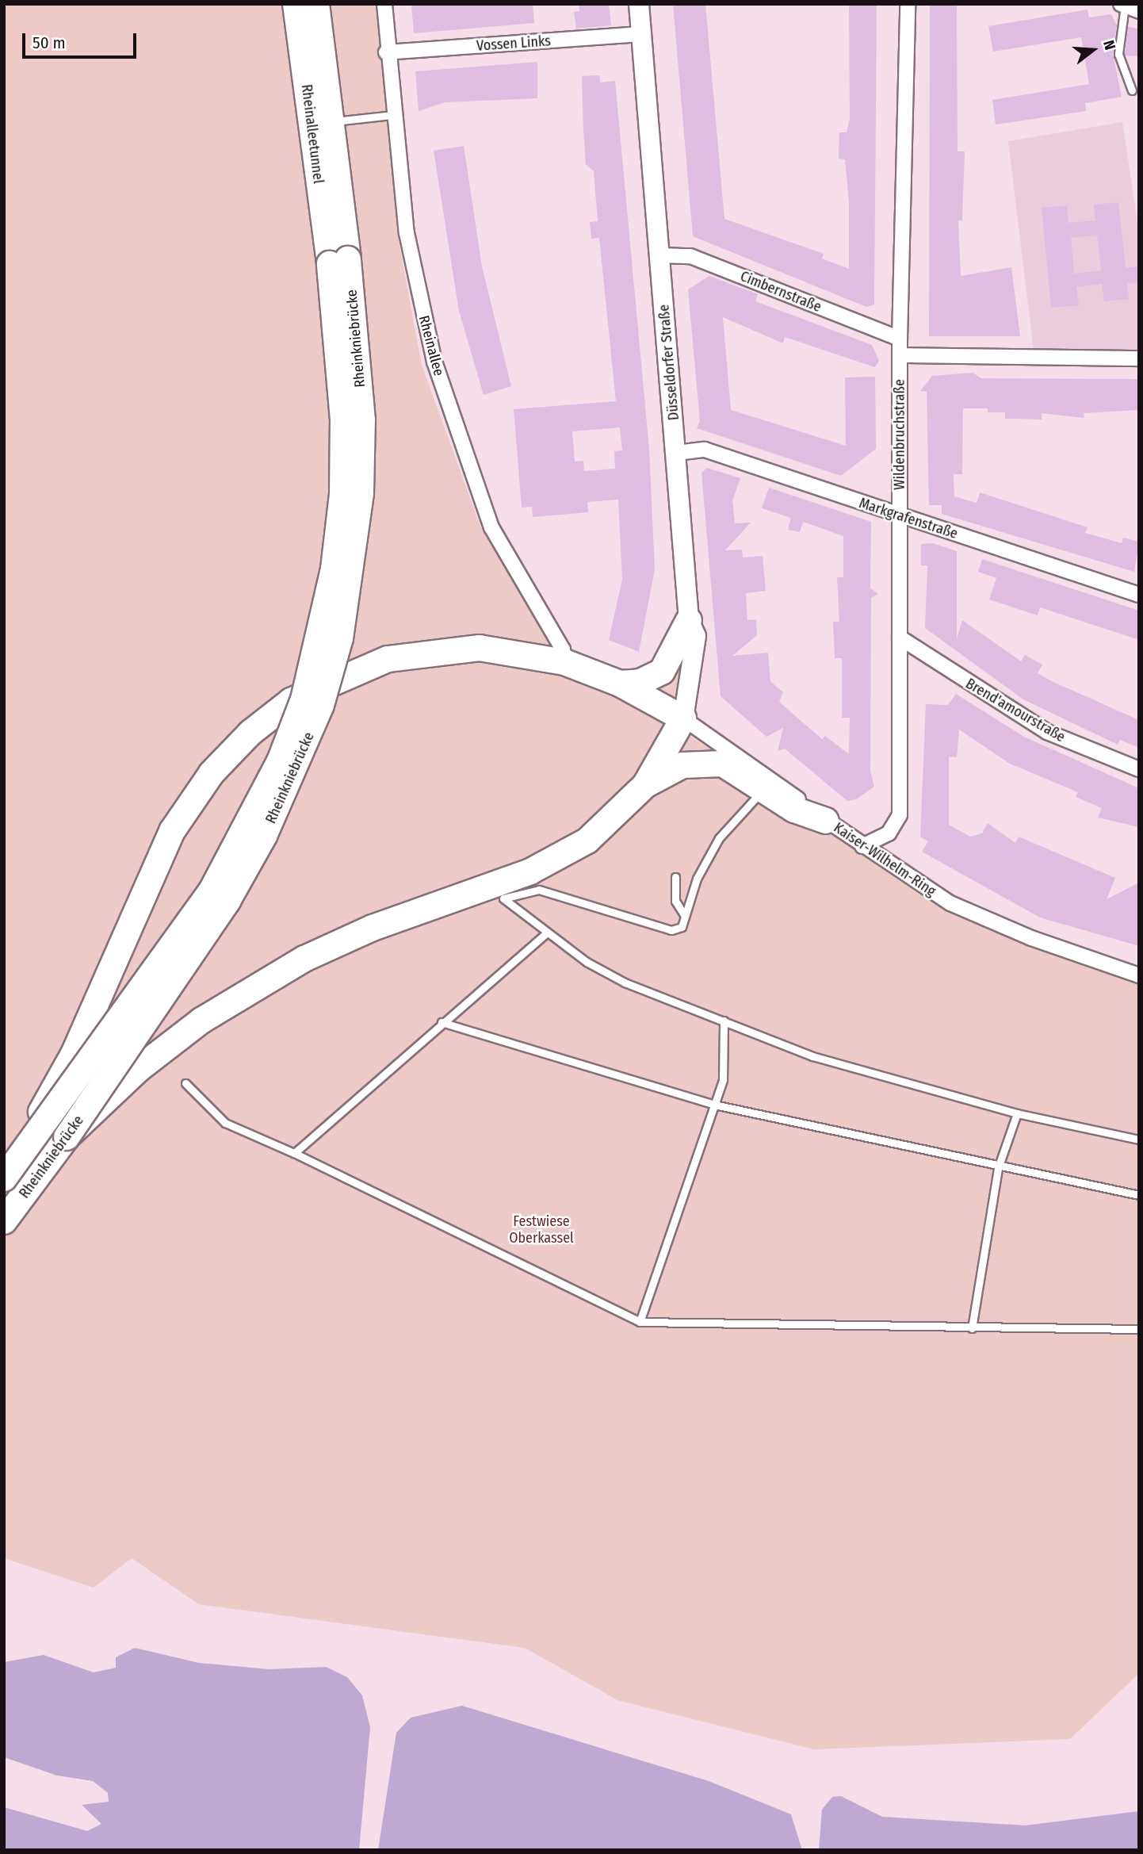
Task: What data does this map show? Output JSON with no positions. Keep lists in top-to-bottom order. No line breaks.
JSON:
{"streets":{"highway":["Rheinalleetunnel","Rheinkniebrücke"],"street":["Vossen Links","Cimbernstraße","Rheinallee","Düsseldorfer Straße","Wildenbruchstraße","Markgrafenstraße","Brend'amourstraße","Kaiser-Wilhelm-Ring"]},"crossings":[["Vossen Links","Rheinallee"],["Vossen Links","Düsseldorfer Straße"],["Rheinalleetunnel","Rheinkniebrücke"],["Cimbernstraße","Düsseldorfer Straße"],["Cimbernstraße","Wildenbruchstraße"],["Düsseldorfer Straße","Markgrafenstraße"],["Wildenbruchstraße","Markgrafenstraße"],["Wildenbruchstraße","Brend'amourstraße"],["Wildenbruchstraße","Kaiser-Wilhelm-Ring"]],"parks":["Festwiese Oberkassel"],"scale_bar":"50 m","north":"right"}
